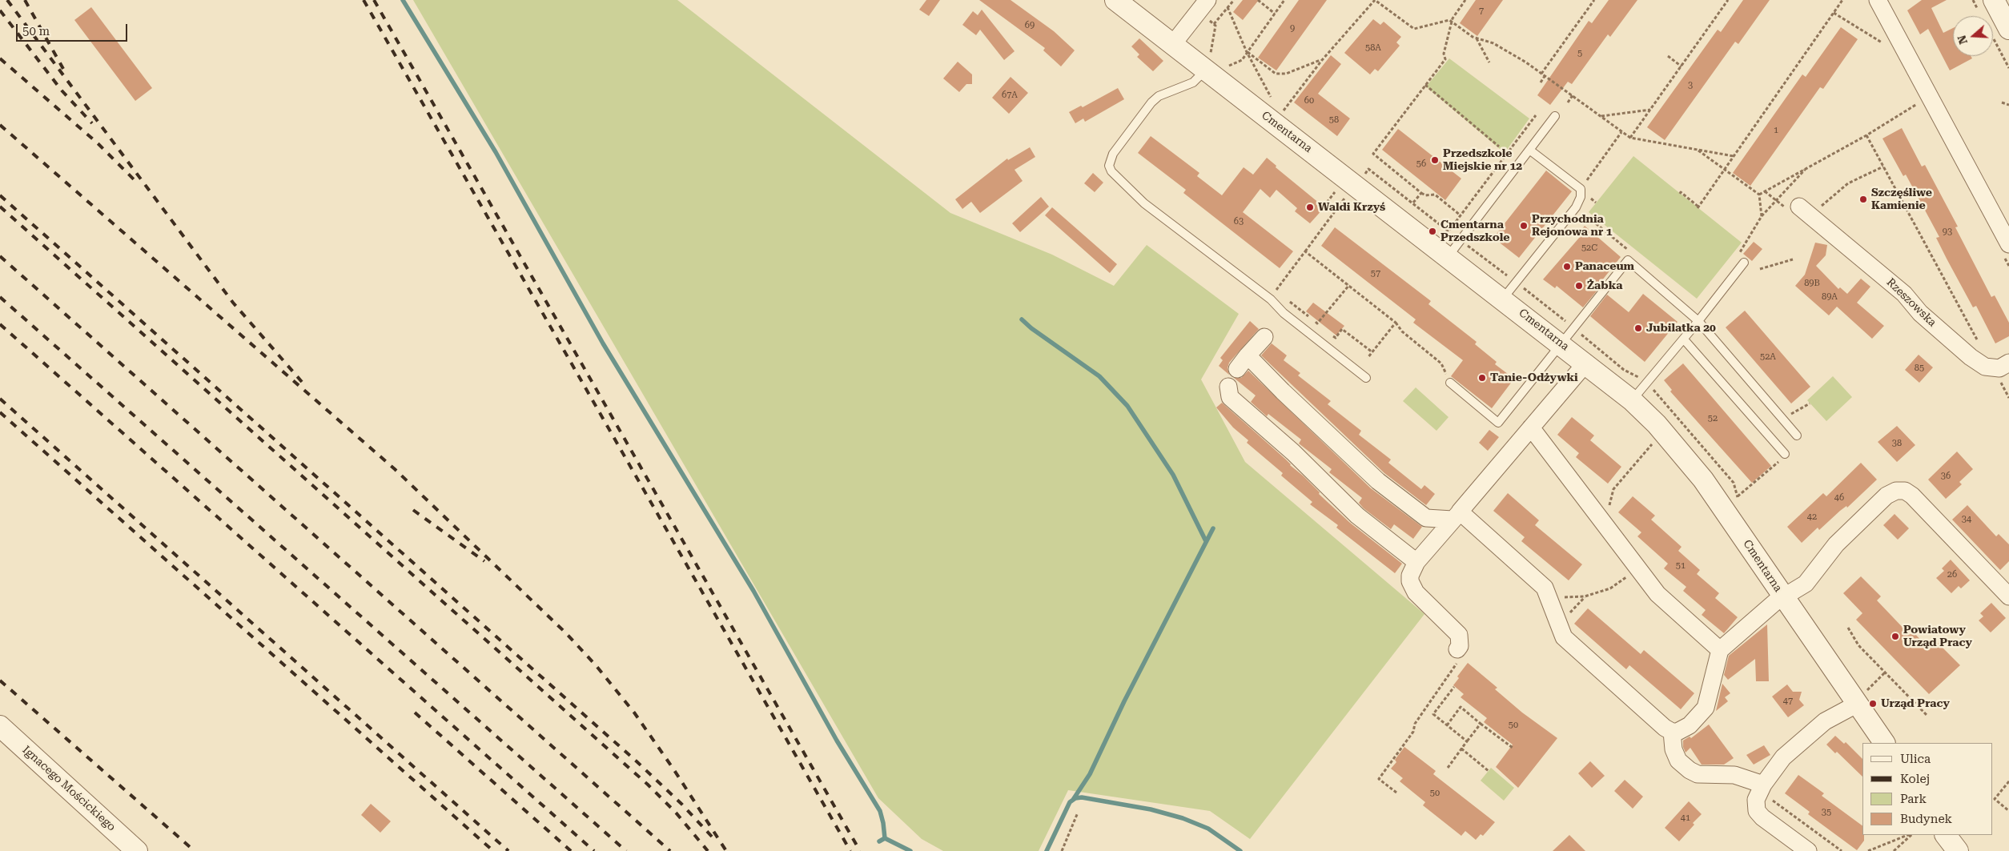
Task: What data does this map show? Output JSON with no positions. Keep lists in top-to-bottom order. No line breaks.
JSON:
{"streets":{"street":["Cmentarna","Rzeszowska","Ignacego Mościckiego"]},"places":["Przedszkole Miejskie nr 12","Szczęśliwe Kamienie","Waldi Krzyś","Przychodnia Rejonowa nr 1","Cmentarna Przedszkole","Panaceum","Żabka","Jubilatka 20","Tanie-Odżywki","Powiatowy Urząd Pracy","Urząd Pracy"],"house_numbers":["7","69","9","58A","5","3","67A","60","58","1","56","63","93","52C","57","89B","89A","52A","85","52","38","36","46","42","34","51","26","47","50","50","35","41"],"legend":["Ulica","Kolej","Park","Budynek"],"scale_bar":"50 m","north":"left"}
